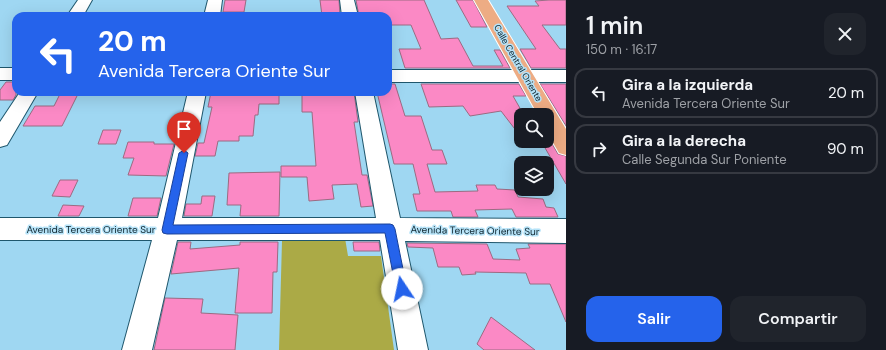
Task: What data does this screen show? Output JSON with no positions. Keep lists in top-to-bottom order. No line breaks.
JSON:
{"streets":{"main road":["Calle Central Oriente"],"street":["Avenida Tercera Oriente Sur"]},"page":{"heading":["1 min","150 m · 16:17"],"turn":["20 m","Avenida Tercera Oriente Sur"],"list":[{"name":"Gira a la izquierda","note":"Avenida Tercera Oriente Sur","value":"20 m"},{"name":"Gira a la derecha","note":"Calle Segunda Sur Poniente","value":"90 m"}],"buttons":["Salir","Compartir"]}}
